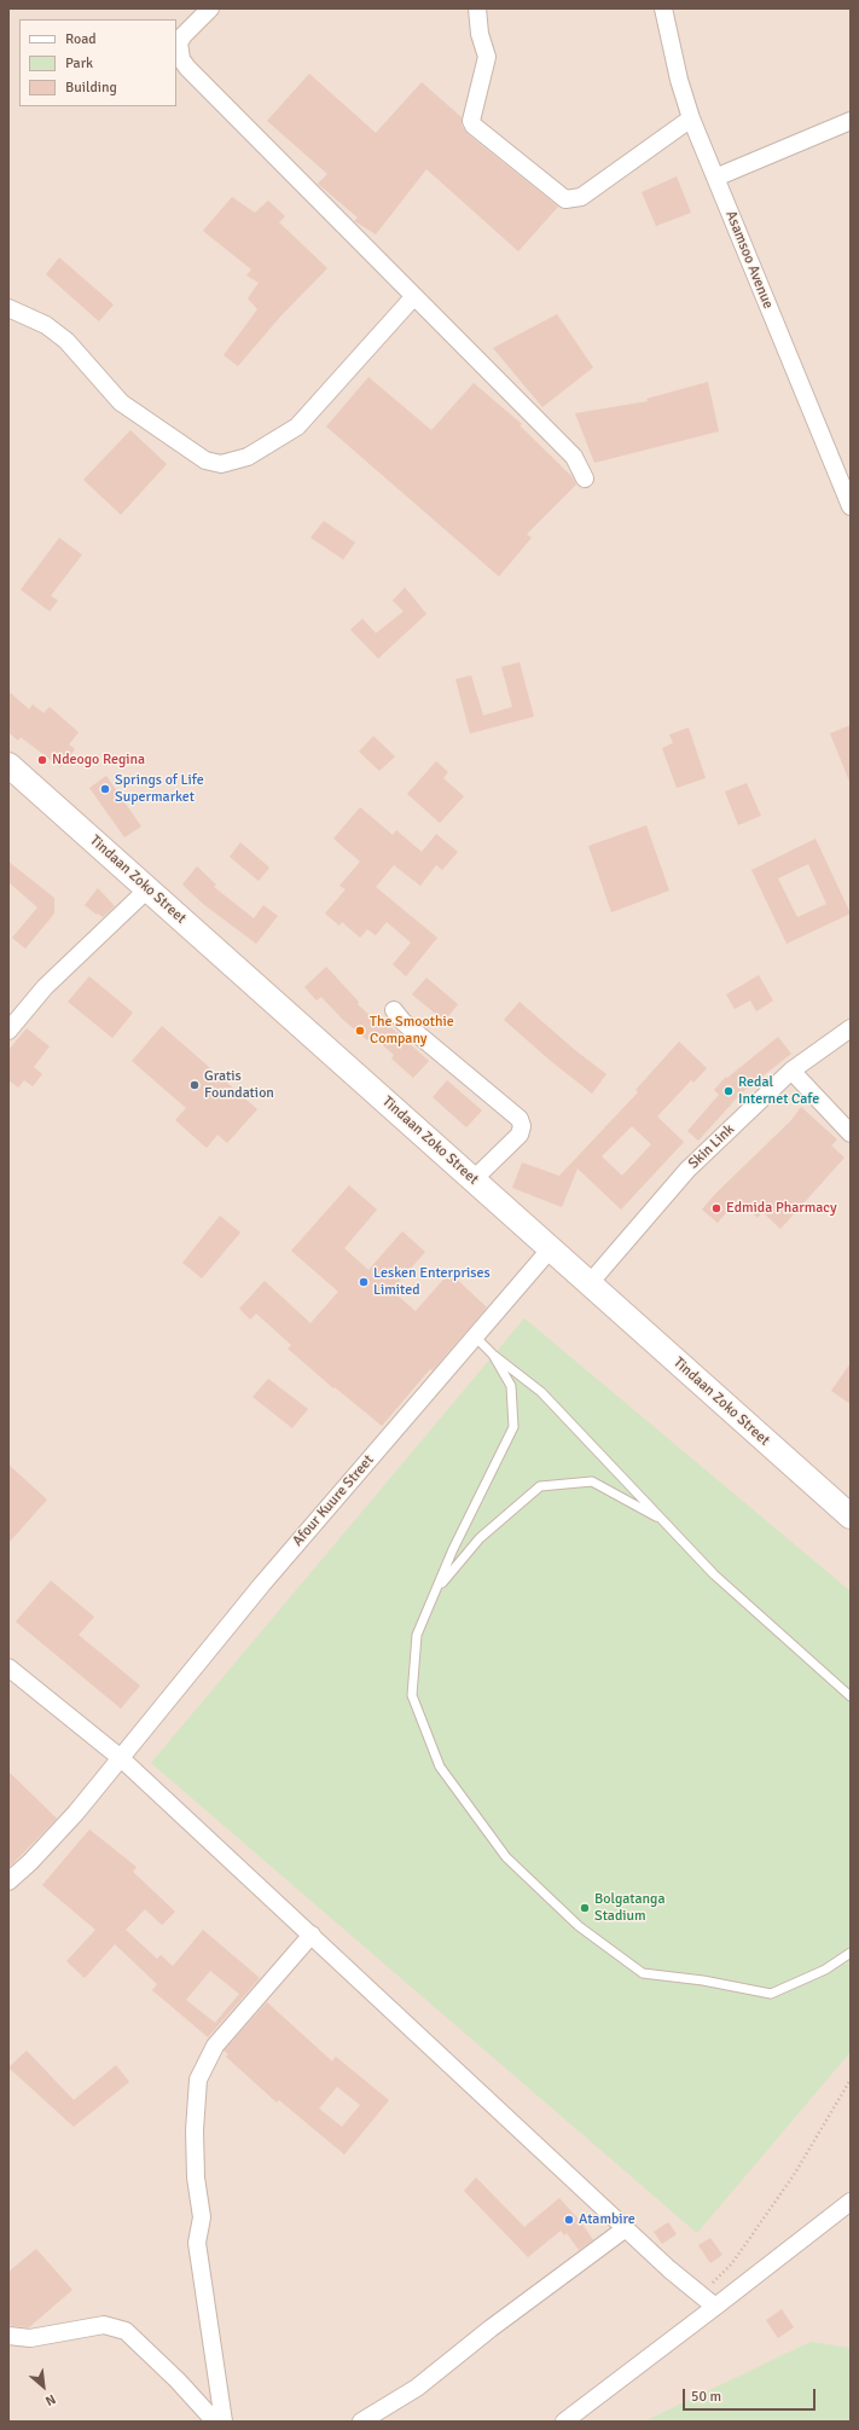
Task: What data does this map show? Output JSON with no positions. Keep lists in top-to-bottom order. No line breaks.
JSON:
{"streets":{"main road":["Tindaan Zoko Street"],"street":["Asamsoo Avenue","Skin Link","Afour Kuure Street"]},"crossings":[["Tindaan Zoko Street","Skin Link"],["Tindaan Zoko Street","Afour Kuure Street"]],"places":["Ndeogo Regina","Springs of Life Supermarket","The Smoothie Company","Gratis Foundation","Redal Internet Cafe","Edmida Pharmacy","Lesken Enterprises Limited","Bolgatanga Stadium","Atambire"],"legend":["Road","Park","Building"],"scale_bar":"50 m","north":"bottom right"}
